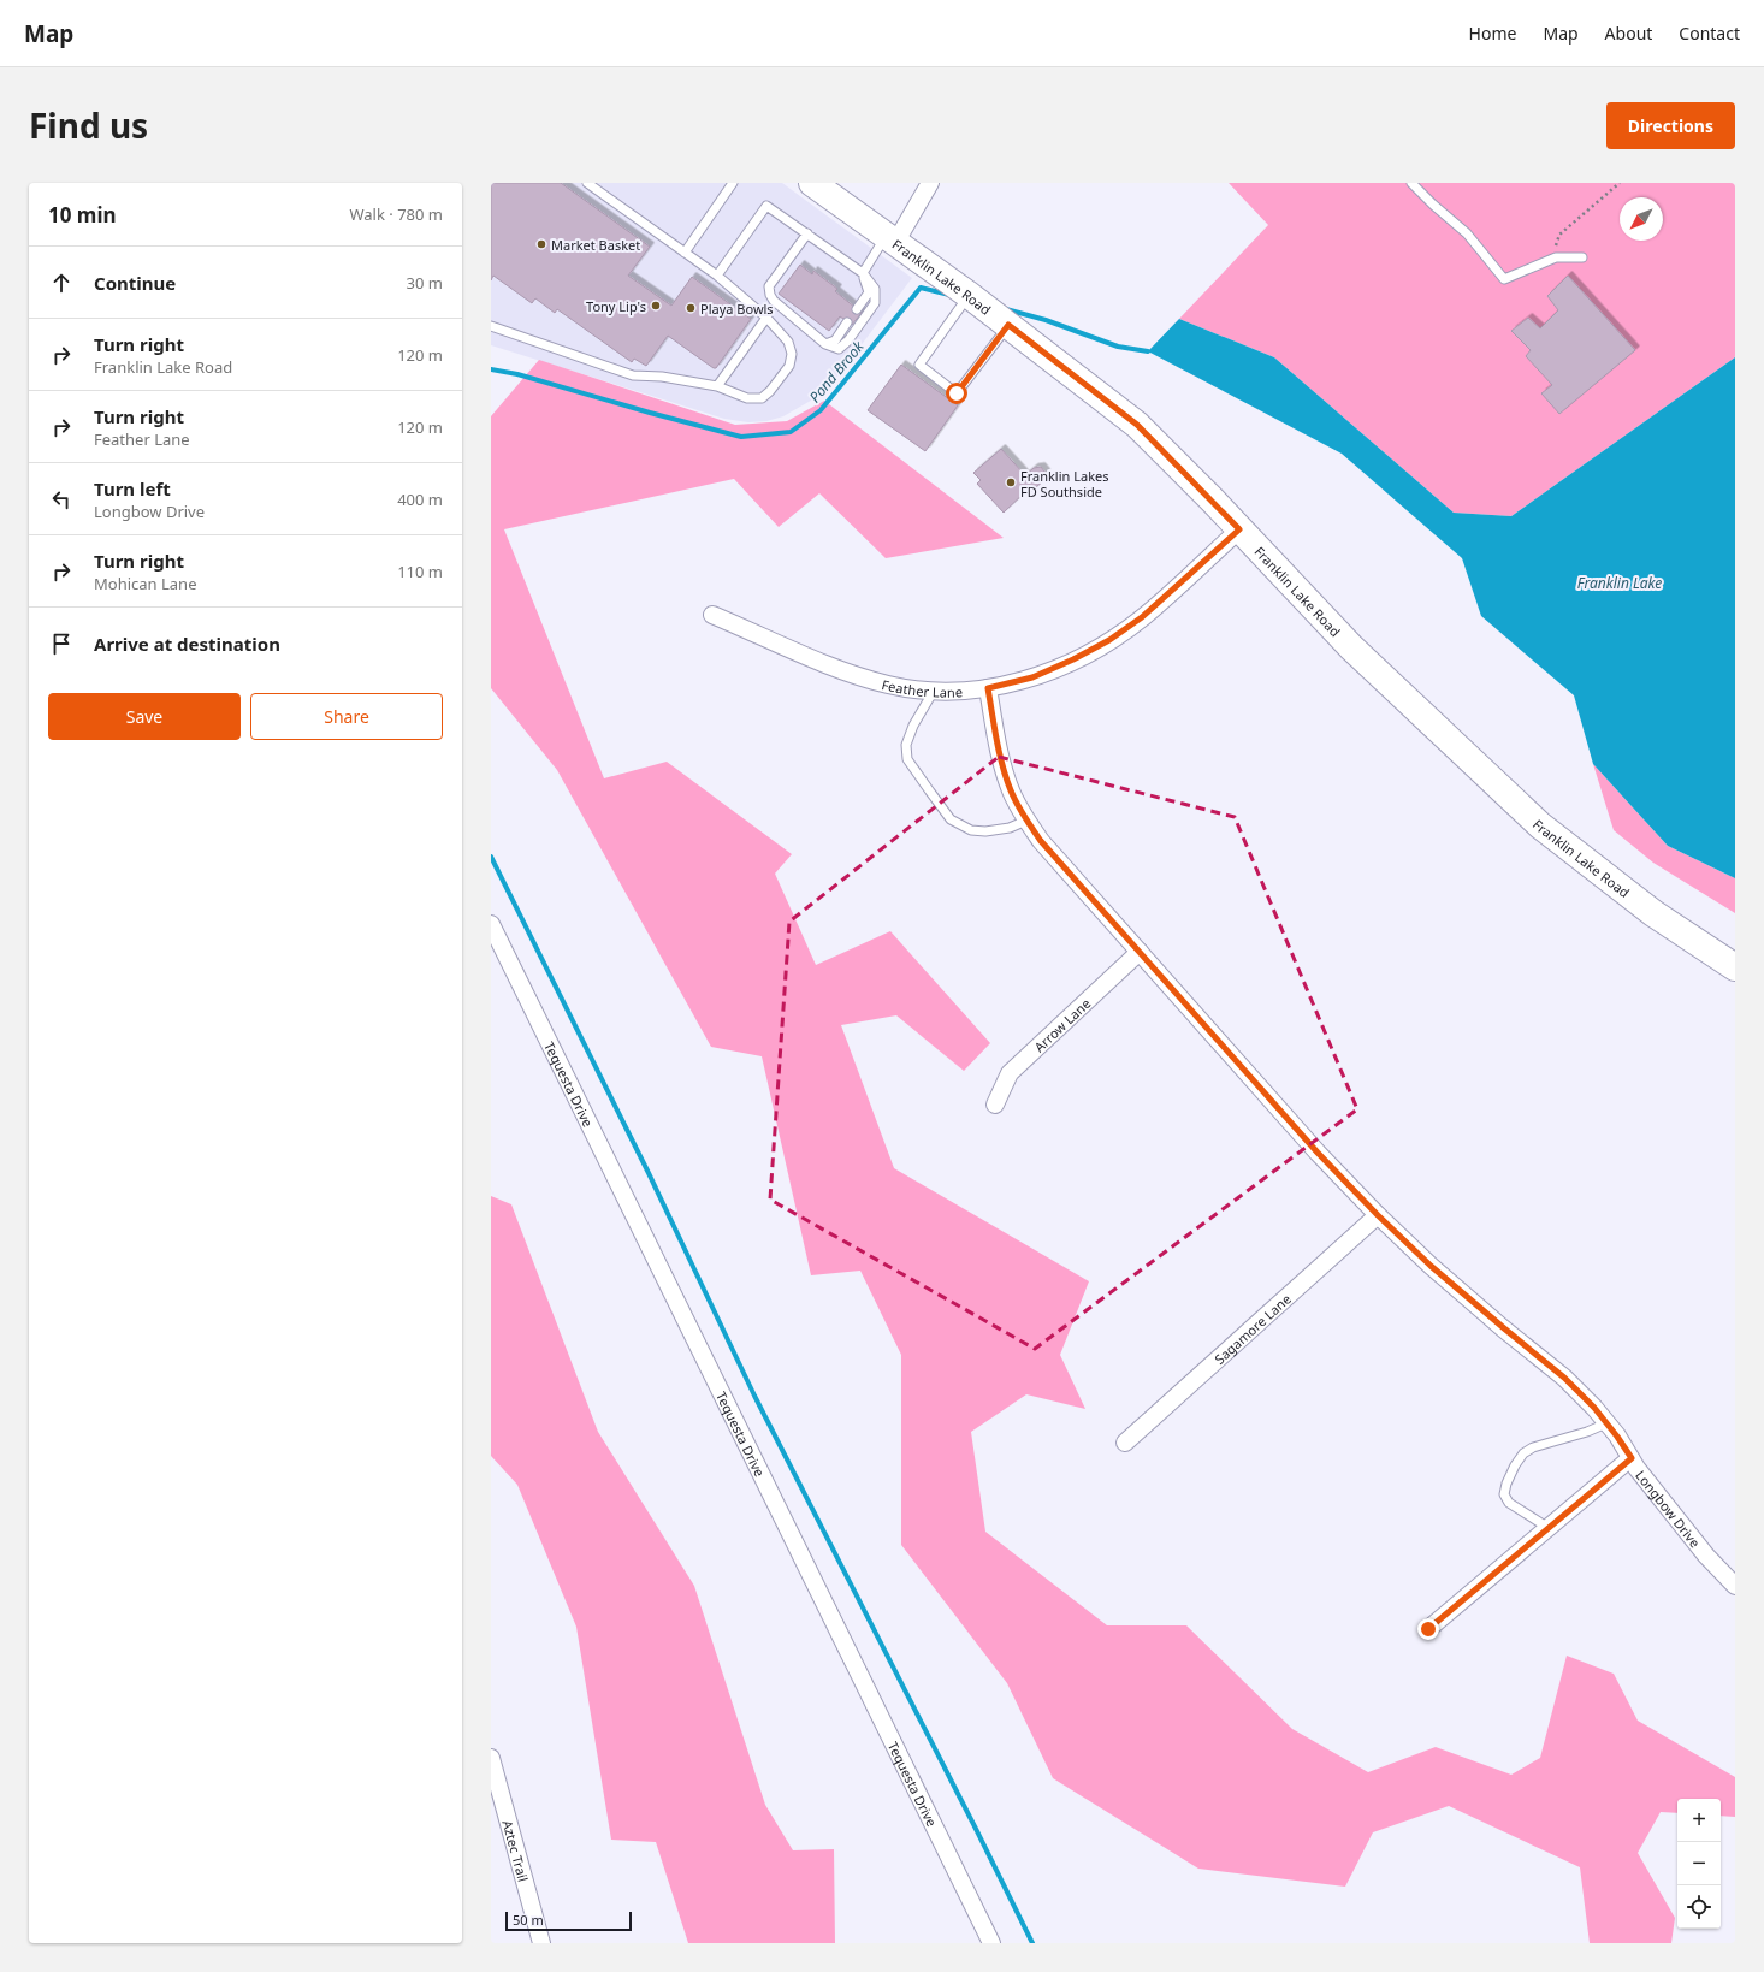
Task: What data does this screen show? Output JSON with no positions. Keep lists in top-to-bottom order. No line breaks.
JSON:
{"streets":{"main road":["Franklin Lake Road"],"street":["Feather Lane","Arrow Lane","Tequesta Drive","Sagamore Lane","Longbow Drive","Aztec Trail"]},"crossings":[["Franklin Lake Road","Feather Lane"],["Feather Lane","Longbow Drive"],["Arrow Lane","Longbow Drive"],["Sagamore Lane","Longbow Drive"]],"water":["Pond Brook","Franklin Lake"],"places":["Market Basket","Tony Lip's","Playa Bowls","Franklin Lakes FD Southside"],"scale_bar":"50 m","north":"bottom left","page":{"header":"Map","nav":["Home","Map","About","Contact"],"title":"Find us","buttons":["Directions",["Save","Share"]],"heading":["10 min","Walk · 780 m"],"list":[["Continue","30 m"],["Turn right","Franklin Lake Road","120 m"],["Turn right","Feather Lane","120 m"],["Turn left","Longbow Drive","400 m"],["Turn right","Mohican Lane","110 m"],"Arrive at destination"],"map_buttons":["+","−"],"scale":"50 m"}}
